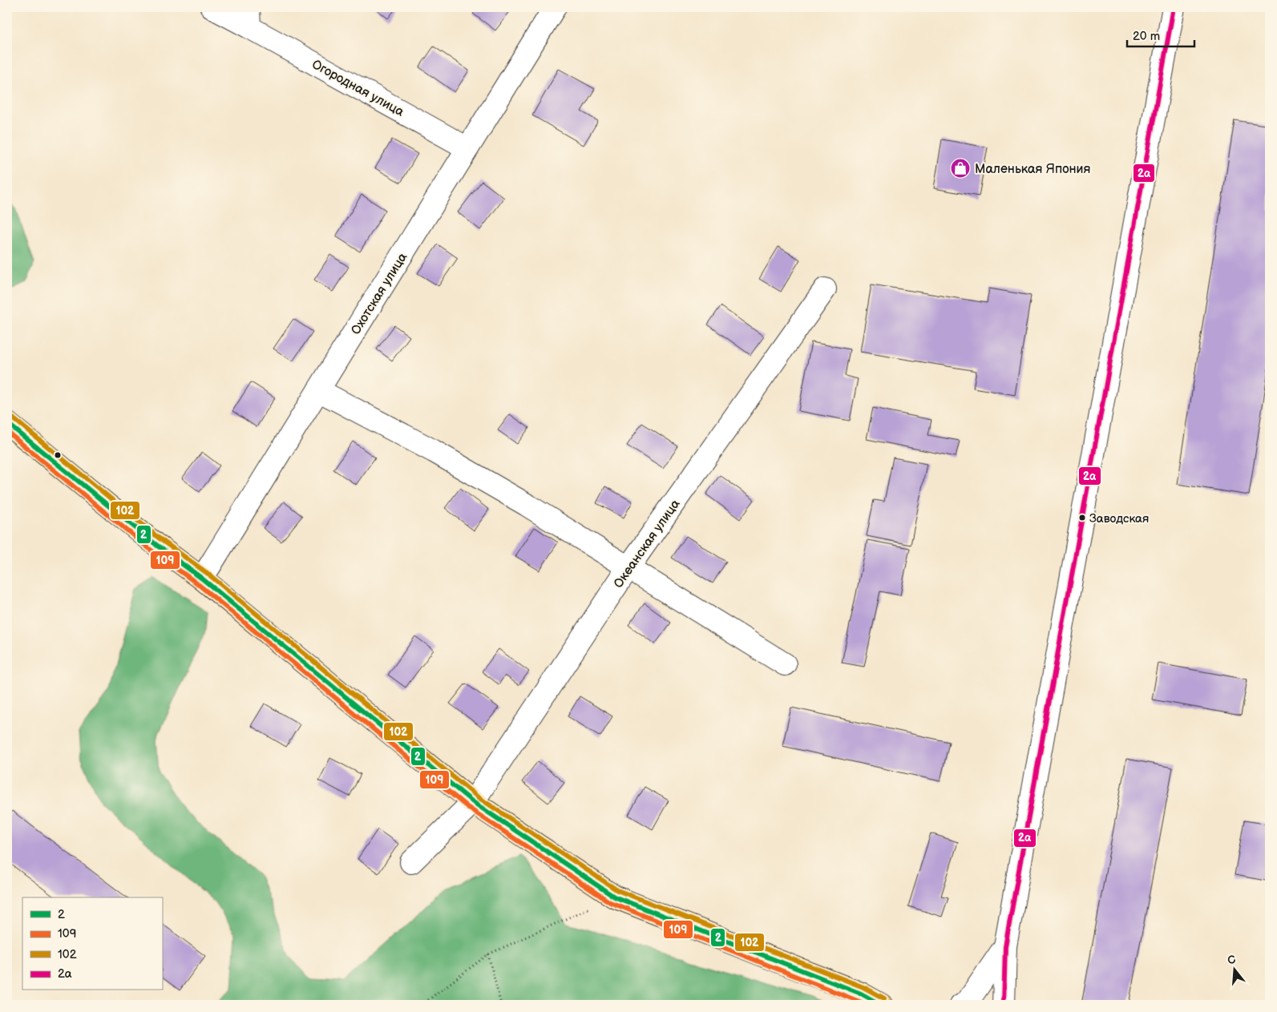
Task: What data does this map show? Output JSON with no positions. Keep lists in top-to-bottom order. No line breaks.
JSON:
{"streets":{"street":["Огородная улица","Охотская улица","Океанская улица"]},"crossings":[["Огородная улица","Охотская улица"]],"places":{"shop":["Маленькая Япония"],"other":["Заводская"]},"lines":["transit line 2а","transit line 102","transit line 2","transit line 109"],"legend":["2","109","102","2а"],"scale_bar":"20 m","north":"top"}
